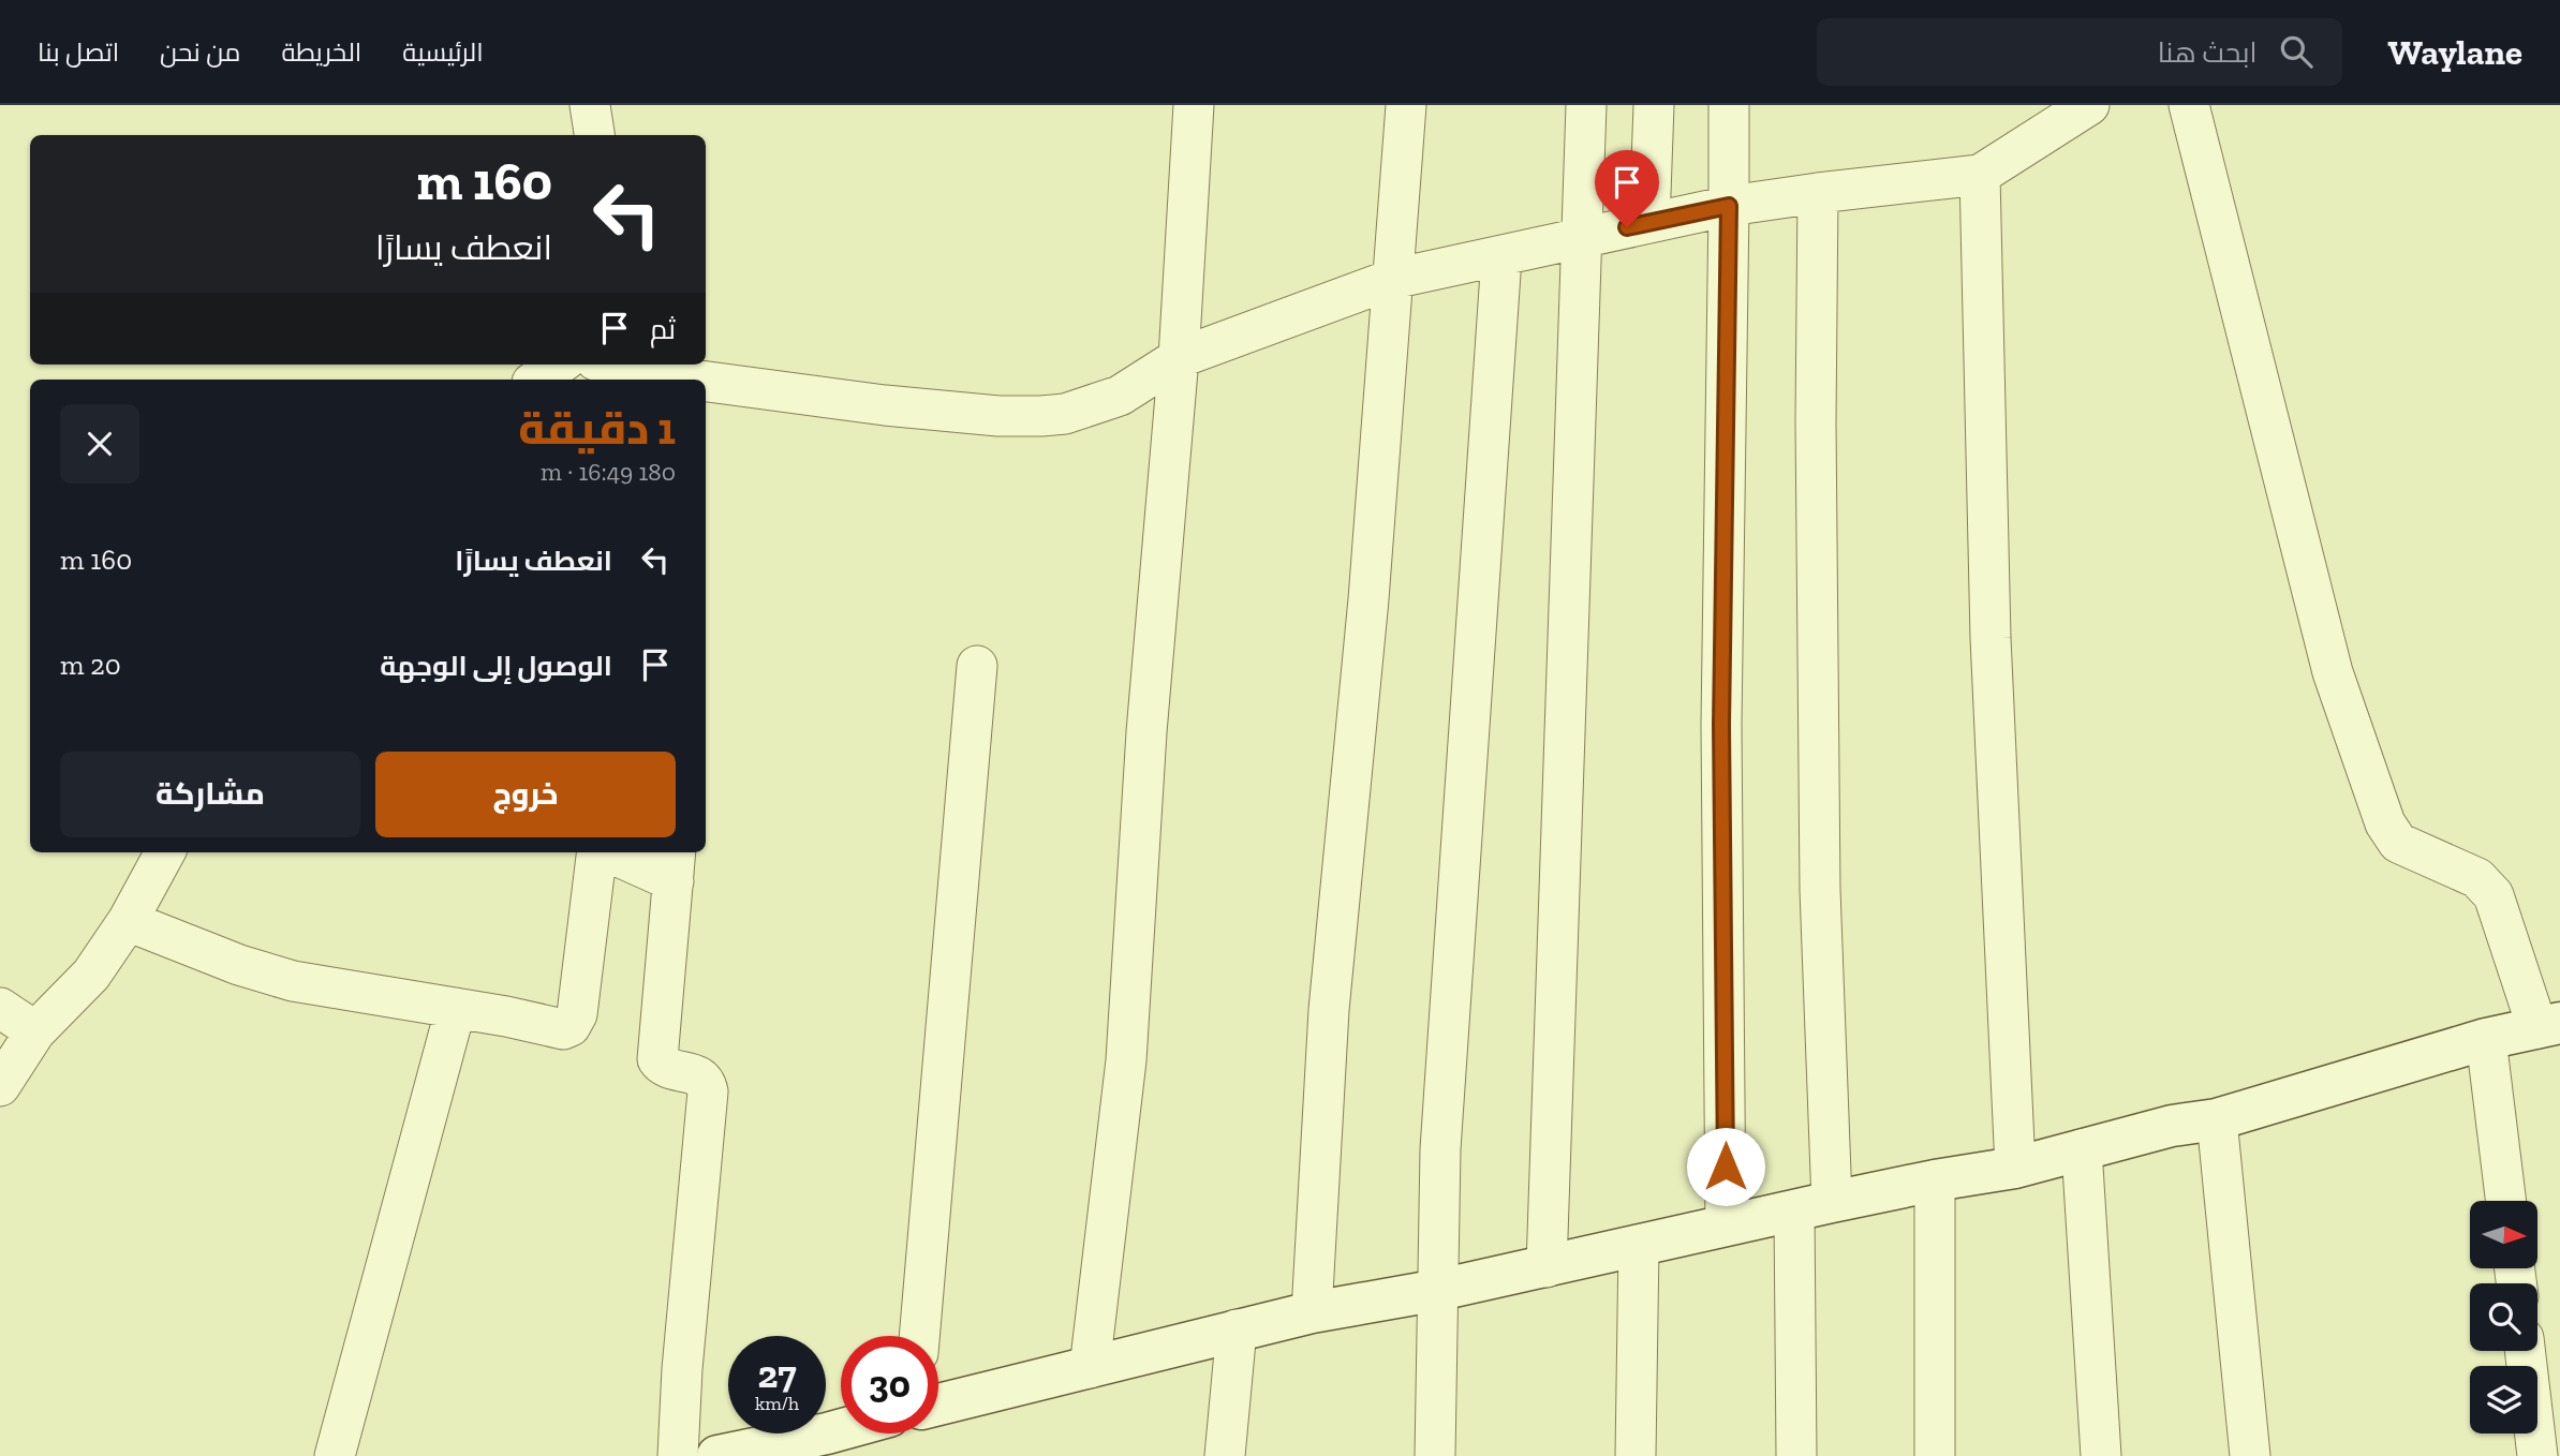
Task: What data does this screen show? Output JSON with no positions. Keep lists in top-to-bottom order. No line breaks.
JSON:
{"north":"right","page":{"header":"Waylane","search":"ابحث هنا","nav":["الرئيسية","الخريطة","من نحن","اتصل بنا"],"turn":["160 m","انعطف يسارًا"],"then":"ثم","heading":["1 دقيقة","180 m · 16:49"],"list":[{"name":"انعطف يسارًا","value":"160 m"},{"name":"الوصول إلى الوجهة","value":"20 m"}],"buttons":["خروج","مشاركة"],"speed":"27 km/h","limit":"30"}}
